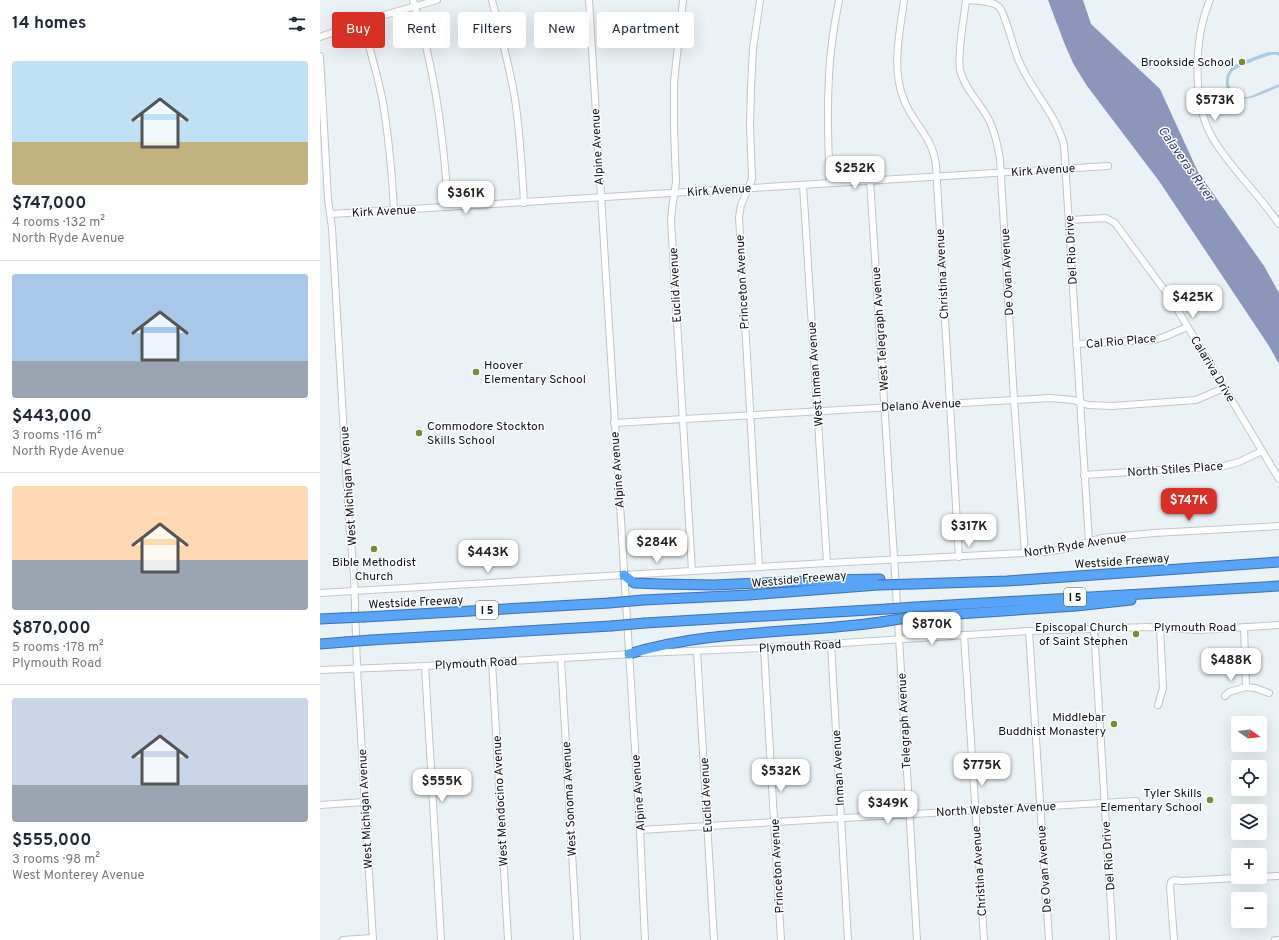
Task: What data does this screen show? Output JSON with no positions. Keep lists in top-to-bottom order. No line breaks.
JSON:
{"streets":{"highway":["Westside Freeway","I 5"],"street":["Alpine Avenue","Kirk Avenue","Del Rio Drive","De Ovan Avenue","Christina Avenue","Princeton Avenue","Euclid Avenue","West Telegraph Avenue","Cal Rio Place","Calariva Drive","West Inman Avenue","Delano Avenue","North Stiles Place","West Michigan Avenue","North Ryde Avenue","Plymouth Road","Telegraph Avenue","Inman Avenue","West Sonoma Avenue","West Mendocino Avenue","North Webster Avenue"]},"crossings":[["Alpine Avenue","Kirk Avenue"],["Alpine Avenue","Delano Avenue"],["Alpine Avenue","North Ryde Avenue"],["Alpine Avenue","Plymouth Road"],["Alpine Avenue","North Webster Avenue"],["Kirk Avenue","Del Rio Drive"],["Kirk Avenue","De Ovan Avenue"],["Kirk Avenue","Christina Avenue"],["Kirk Avenue","Princeton Avenue"],["Kirk Avenue","Euclid Avenue"],["Kirk Avenue","West Telegraph Avenue"],["Kirk Avenue","West Inman Avenue"],["Kirk Avenue","West Michigan Avenue"],["Del Rio Drive","De Ovan Avenue"],["Del Rio Drive","Cal Rio Place"],["Del Rio Drive","Calariva Drive"],["Del Rio Drive","Delano Avenue"],["Del Rio Drive","North Stiles Place"],["Del Rio Drive","North Ryde Avenue"],["Del Rio Drive","Plymouth Road"],["Del Rio Drive","North Webster Avenue"],["De Ovan Avenue","Delano Avenue"],["De Ovan Avenue","North Ryde Avenue"],["De Ovan Avenue","Plymouth Road"],["De Ovan Avenue","North Webster Avenue"],["Christina Avenue","Delano Avenue"],["Christina Avenue","North Ryde Avenue"],["Christina Avenue","Plymouth Road"],["Christina Avenue","North Webster Avenue"],["Princeton Avenue","Delano Avenue"],["Princeton Avenue","North Ryde Avenue"],["Princeton Avenue","Plymouth Road"],["Princeton Avenue","North Webster Avenue"],["Euclid Avenue","Delano Avenue"],["Euclid Avenue","North Ryde Avenue"],["Euclid Avenue","Plymouth Road"],["Euclid Avenue","North Webster Avenue"],["West Telegraph Avenue","Delano Avenue"],["West Telegraph Avenue","North Ryde Avenue"],["West Telegraph Avenue","Telegraph Avenue"],["Cal Rio Place","Calariva Drive"],["Calariva Drive","Delano Avenue"],["Calariva Drive","North Stiles Place"],["West Inman Avenue","Delano Avenue"],["West Inman Avenue","North Ryde Avenue"],["West Michigan Avenue","North Ryde Avenue"],["West Michigan Avenue","Plymouth Road"],["Plymouth Road","Telegraph Avenue"],["Plymouth Road","Inman Avenue"],["Plymouth Road","West Sonoma Avenue"],["Plymouth Road","West Mendocino Avenue"],["Telegraph Avenue","North Webster Avenue"],["Inman Avenue","North Webster Avenue"]],"water":["Calaveras River"],"places":["Brookside School","Hoover Elementary School","Commodore Stockton Skills School","Bible Methodist Church","Episcopal Church of Saint Stephen","Middlebar Buddhist Monastery","Tyler Skills Elementary School"],"north":"right","page":{"heading":"14 homes","chip":["Buy","Rent","Filters","New","Apartment"],"list":[{"name":"$747,000","note":"4 rooms · 132 m² · North Ryde Avenue"},{"name":"$443,000","note":"3 rooms · 116 m² · North Ryde Avenue"},{"name":"$870,000","note":"5 rooms · 178 m² · Plymouth Road"},{"name":"$555,000","note":"3 rooms · 98 m² · West Monterey Avenue"}],"price":["$573K","$252K","$361K","$425K","$747K","$317K","$284K","$443K","$870K","$488K","$775K","$532K","$555K","$349K"],"map_buttons":["+","−"]}}
